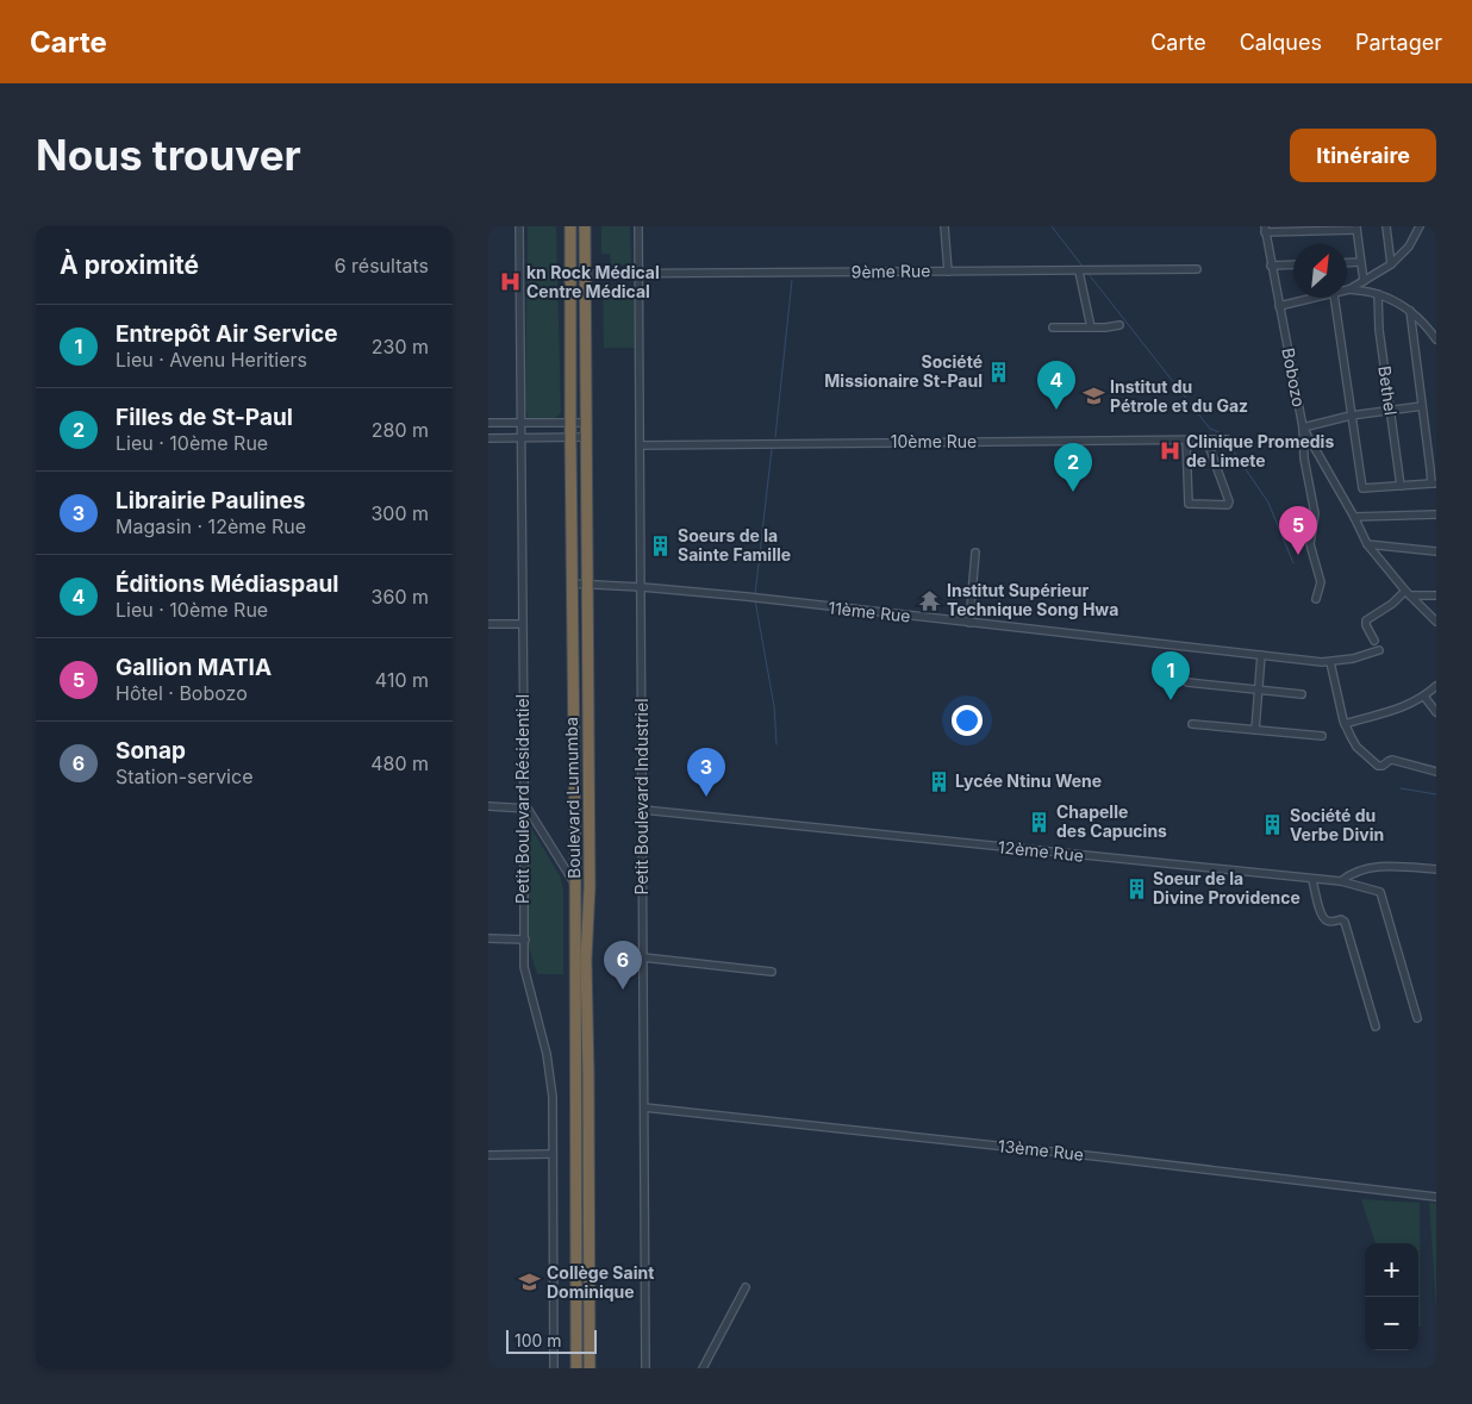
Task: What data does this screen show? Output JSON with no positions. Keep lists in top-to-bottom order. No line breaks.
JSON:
{"streets":{"highway":["Boulevard Lumumba"],"street":["9ème Rue","Bobozo","Bethel","10ème Rue","11ème Rue","Petit Boulevard Industriel","Petit Boulevard Résidentiel","12ème Rue","13ème Rue"]},"crossings":[["9ème Rue","Petit Boulevard Industriel"],["9ème Rue","Boulevard Lumumba"],["10ème Rue","Petit Boulevard Industriel"],["11ème Rue","Petit Boulevard Industriel"],["11ème Rue","Boulevard Lumumba"],["Petit Boulevard Industriel","12ème Rue"],["Petit Boulevard Industriel","13ème Rue"]],"places":{"hospital":["kn Rock Médical Centre Médical","Clinique Promedis de Limete"],"building":["Société Missionaire St-Paul","Soeurs de la Sainte Famille","Lycée Ntinu Wene","Chapelle des Capucins","Société du Verbe Divin","Soeur de la Divine Providence"],"school or university":["Institut du Pétrole et du Gaz","Collège Saint Dominique"],"temple":["Institut Supérieur Technique Song Hwa"]},"scale_bar":"100 m","north":"top right","page":{"header":"Carte","nav":["Carte","Calques","Partager"],"buttons":"Itinéraire","title":"Nous trouver","heading":["À proximité","6 résultats"],"list":[{"mark":"1","name":"Entrepôt Air Service","note":"Lieu · Avenu Heritiers","value":"230 m"},{"mark":"2","name":"Filles de St-Paul","note":"Lieu · 10ème Rue","value":"280 m"},{"mark":"3","name":"Librairie Paulines","note":"Magasin · 12ème Rue","value":"300 m"},{"mark":"4","name":"Éditions Médiaspaul","note":"Lieu · 10ème Rue","value":"360 m"},{"mark":"5","name":"Gallion MATIA","note":"Hôtel · Bobozo","value":"410 m"},{"mark":"6","name":"Sonap","note":"Station-service","value":"480 m"}],"pins":["4","2","5","1","3","6"],"map_buttons":["+","−"],"scale":"100 m"}}
